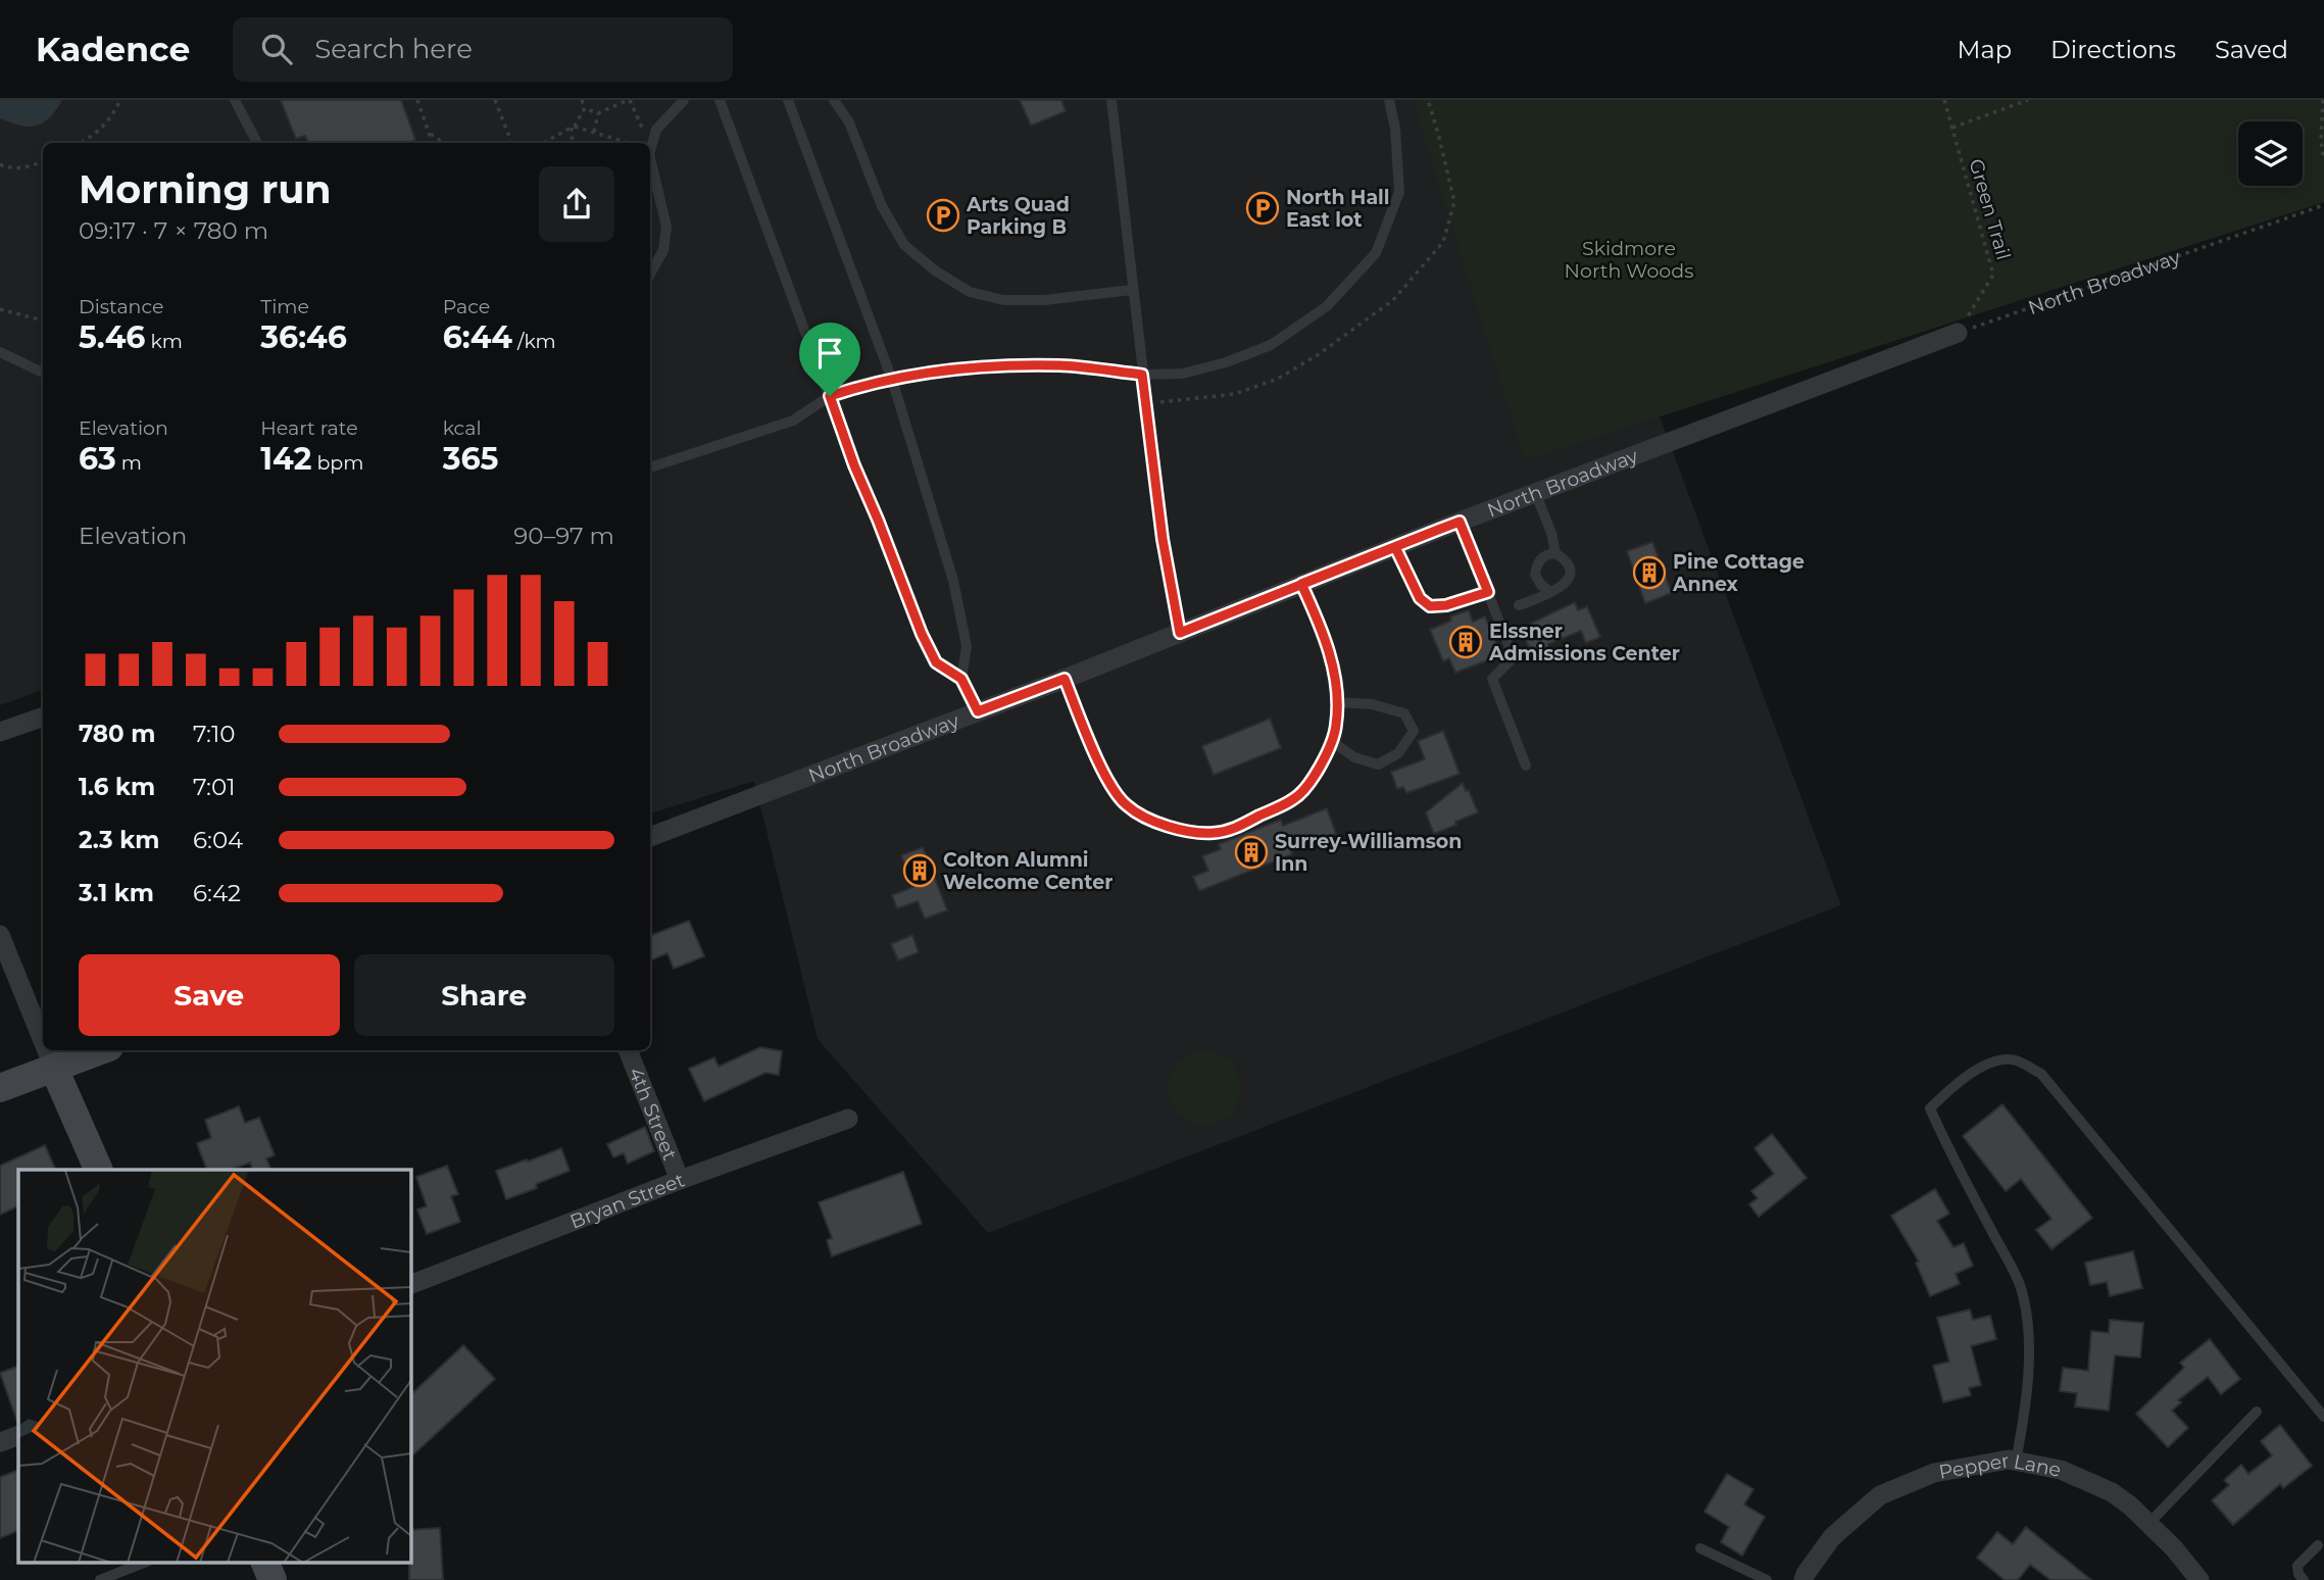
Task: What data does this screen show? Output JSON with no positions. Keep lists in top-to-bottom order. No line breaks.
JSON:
{"streets":{"street":["North Broadway","4th Street","Bryan Street","Pepper Lane"],"path":["Green Trail"]},"crossings":[["Green Trail","North Broadway"],["4th Street","Bryan Street"]],"parks":["Skidmore North Woods"],"places":{"parking":["North Hall East lot","Arts Quad Parking B"],"building":["Pine Cottage Annex","Elssner Admissions Center","Surrey-Williamson Inn","Colton Alumni Welcome Center"]},"page":{"header":"Kadence","search":"Search here","nav":["Map","Directions","Saved"],"heading":["Morning run","09:17 · 7 × 780 m"],"stats":[["Distance","5.46 km"],["Time","36:46"],["Pace","6:44 /km"],["Elevation","63 m"],["Heart rate","142 bpm"],["kcal","365"]],"chart":["Elevation","90–97 m"],"list":[{"name":"780 m","note":"7:10"},{"name":"1.6 km","note":"7:01"},{"name":"2.3 km","note":"6:04"},{"name":"3.1 km","note":"6:42"}],"buttons":["Save","Share"]}}
